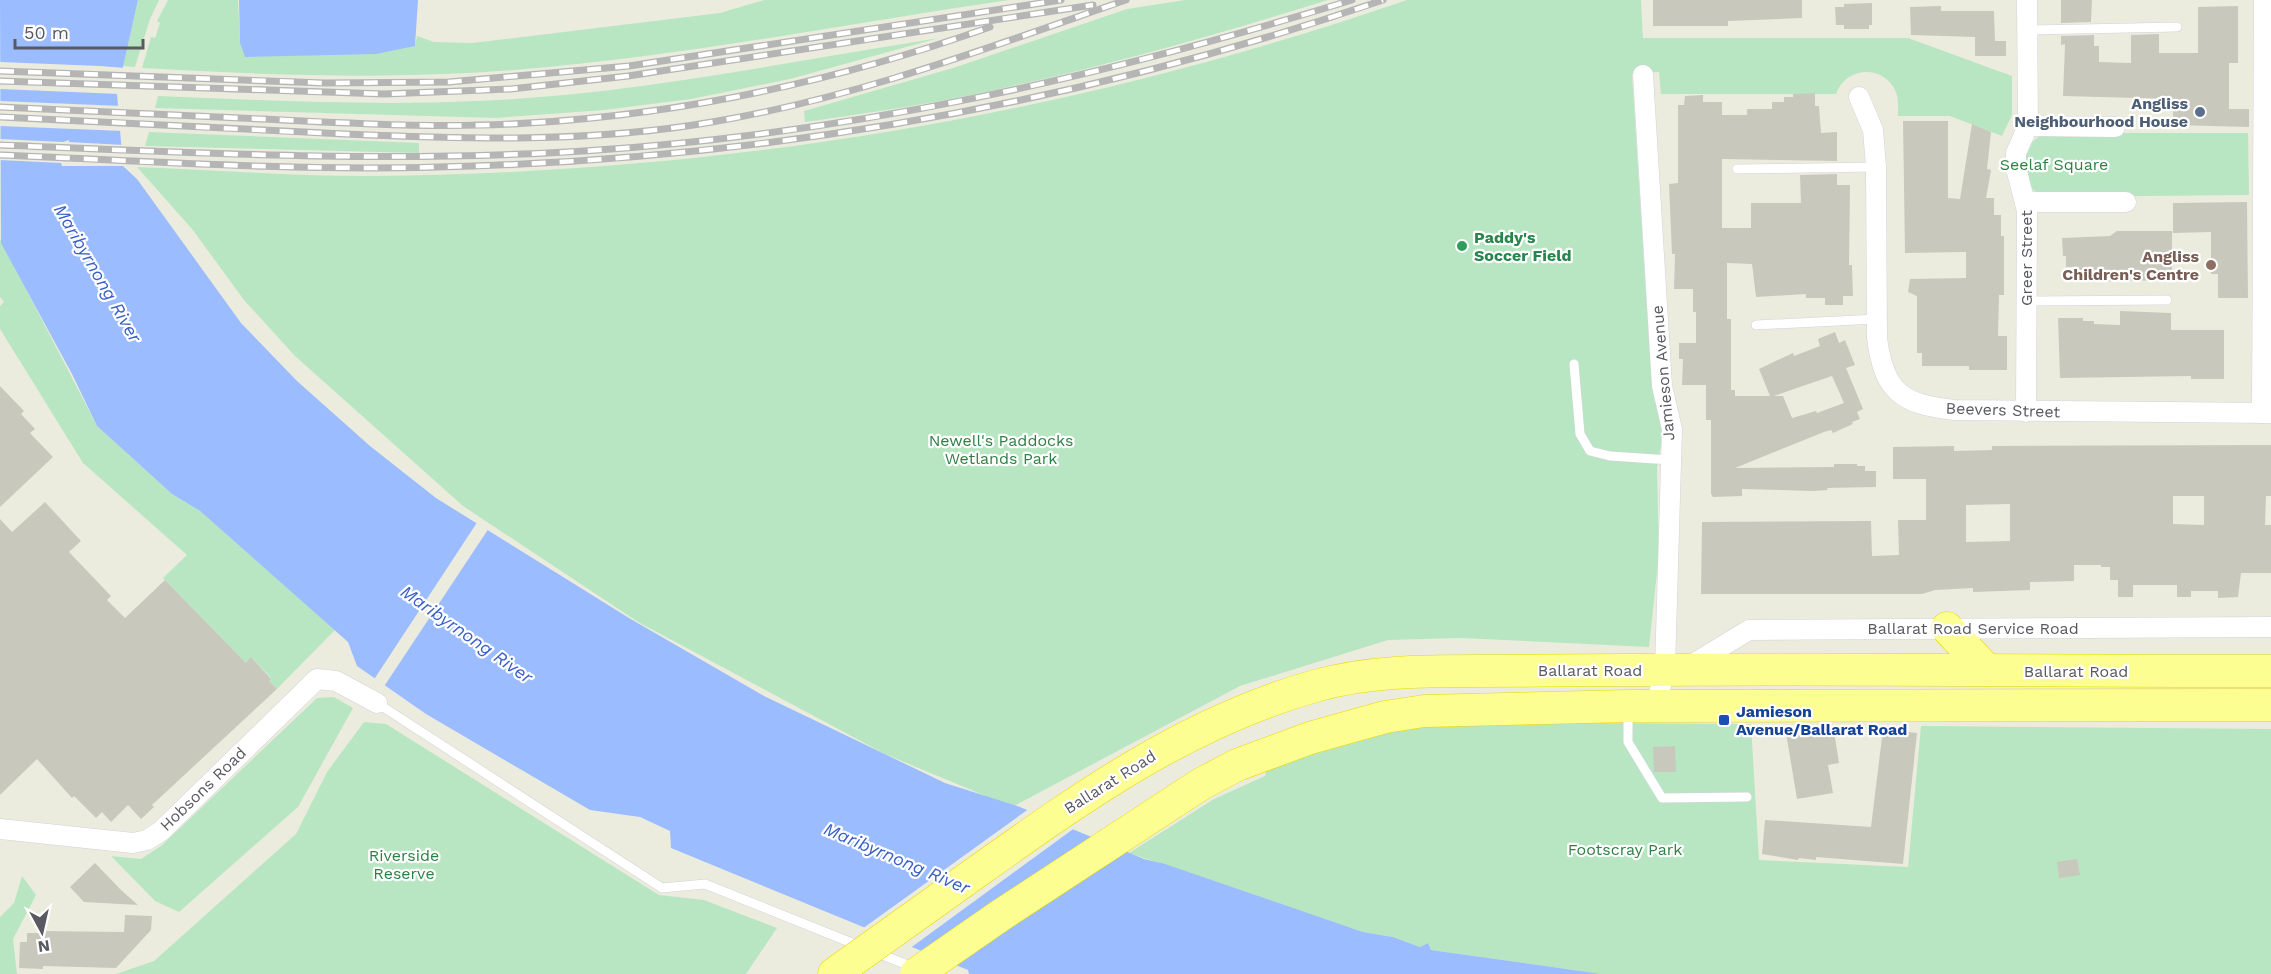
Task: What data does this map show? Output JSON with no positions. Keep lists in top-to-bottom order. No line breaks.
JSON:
{"streets":{"highway":["Ballarat Road"],"street":["Greer Street","Jamieson Avenue","Beevers Street","Ballarat Road Service Road","Hobsons Road"]},"crossings":[["Greer Street","Beevers Street"],["Jamieson Avenue","Ballarat Road Service Road"],["Jamieson Avenue","Ballarat Road"],["Ballarat Road Service Road","Ballarat Road"]],"water":["Maribyrnong River"],"parks":["Seelaf Square","Newell's Paddocks Wetlands Park","Footscray Park","Riverside Reserve"],"places":{"other":["Angliss Neighbourhood House","Paddy's Soccer Field","Angliss Children's Centre"],"transit":["Jamieson Avenue/Ballarat Road"]},"scale_bar":"50 m","north":"bottom"}
